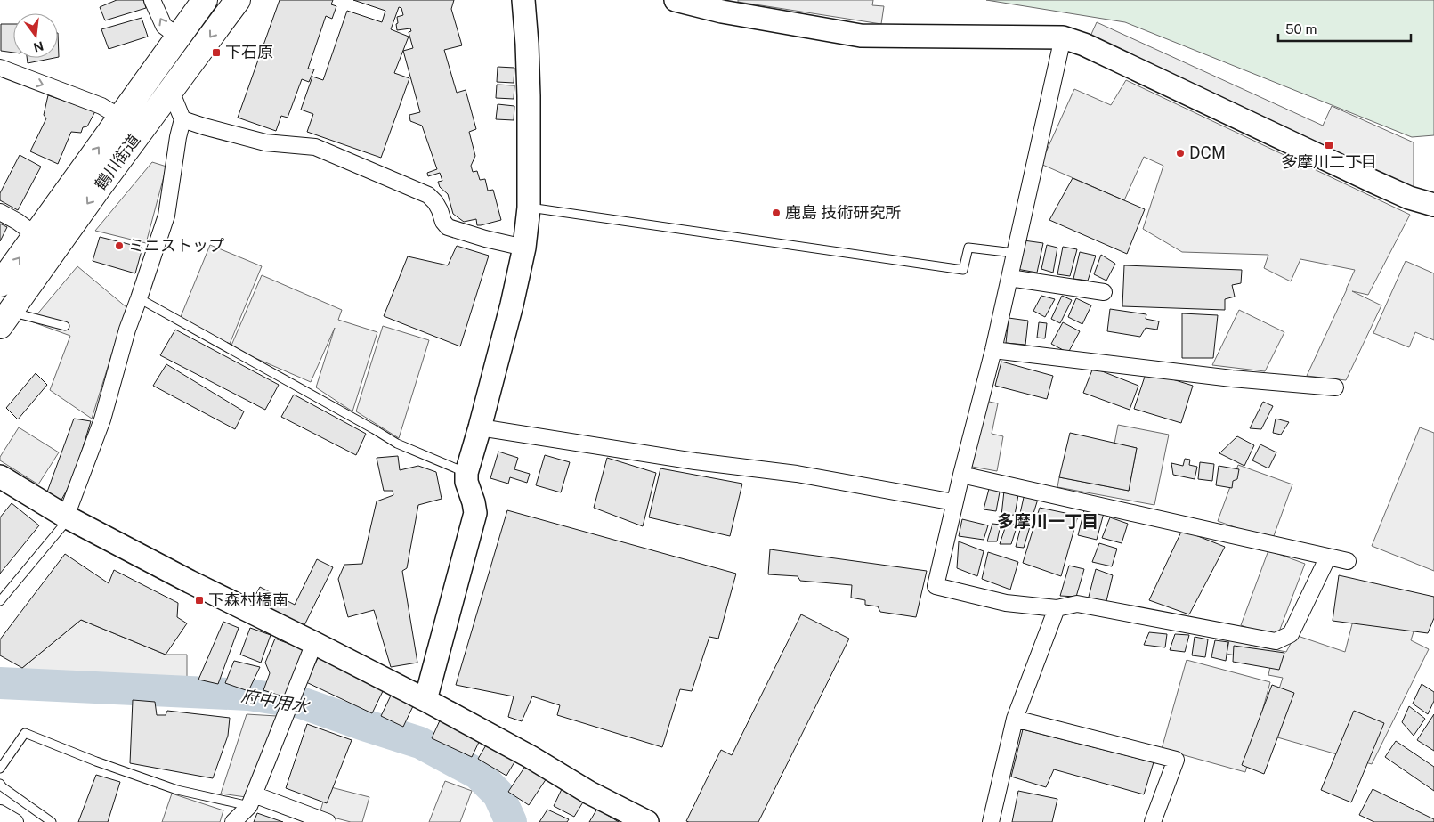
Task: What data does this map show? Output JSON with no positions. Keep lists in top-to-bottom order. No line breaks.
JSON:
{"streets":{"main road":["鶴川街道"]},"districts":["多摩川一丁目"],"water":["府中用水"],"places":{"transit":["下石原","多摩川二丁目","下森村橋南"],"other":["DCM","鹿島 技術研究所","ミニストップ"]},"scale_bar":"50 m","north":"bottom"}
